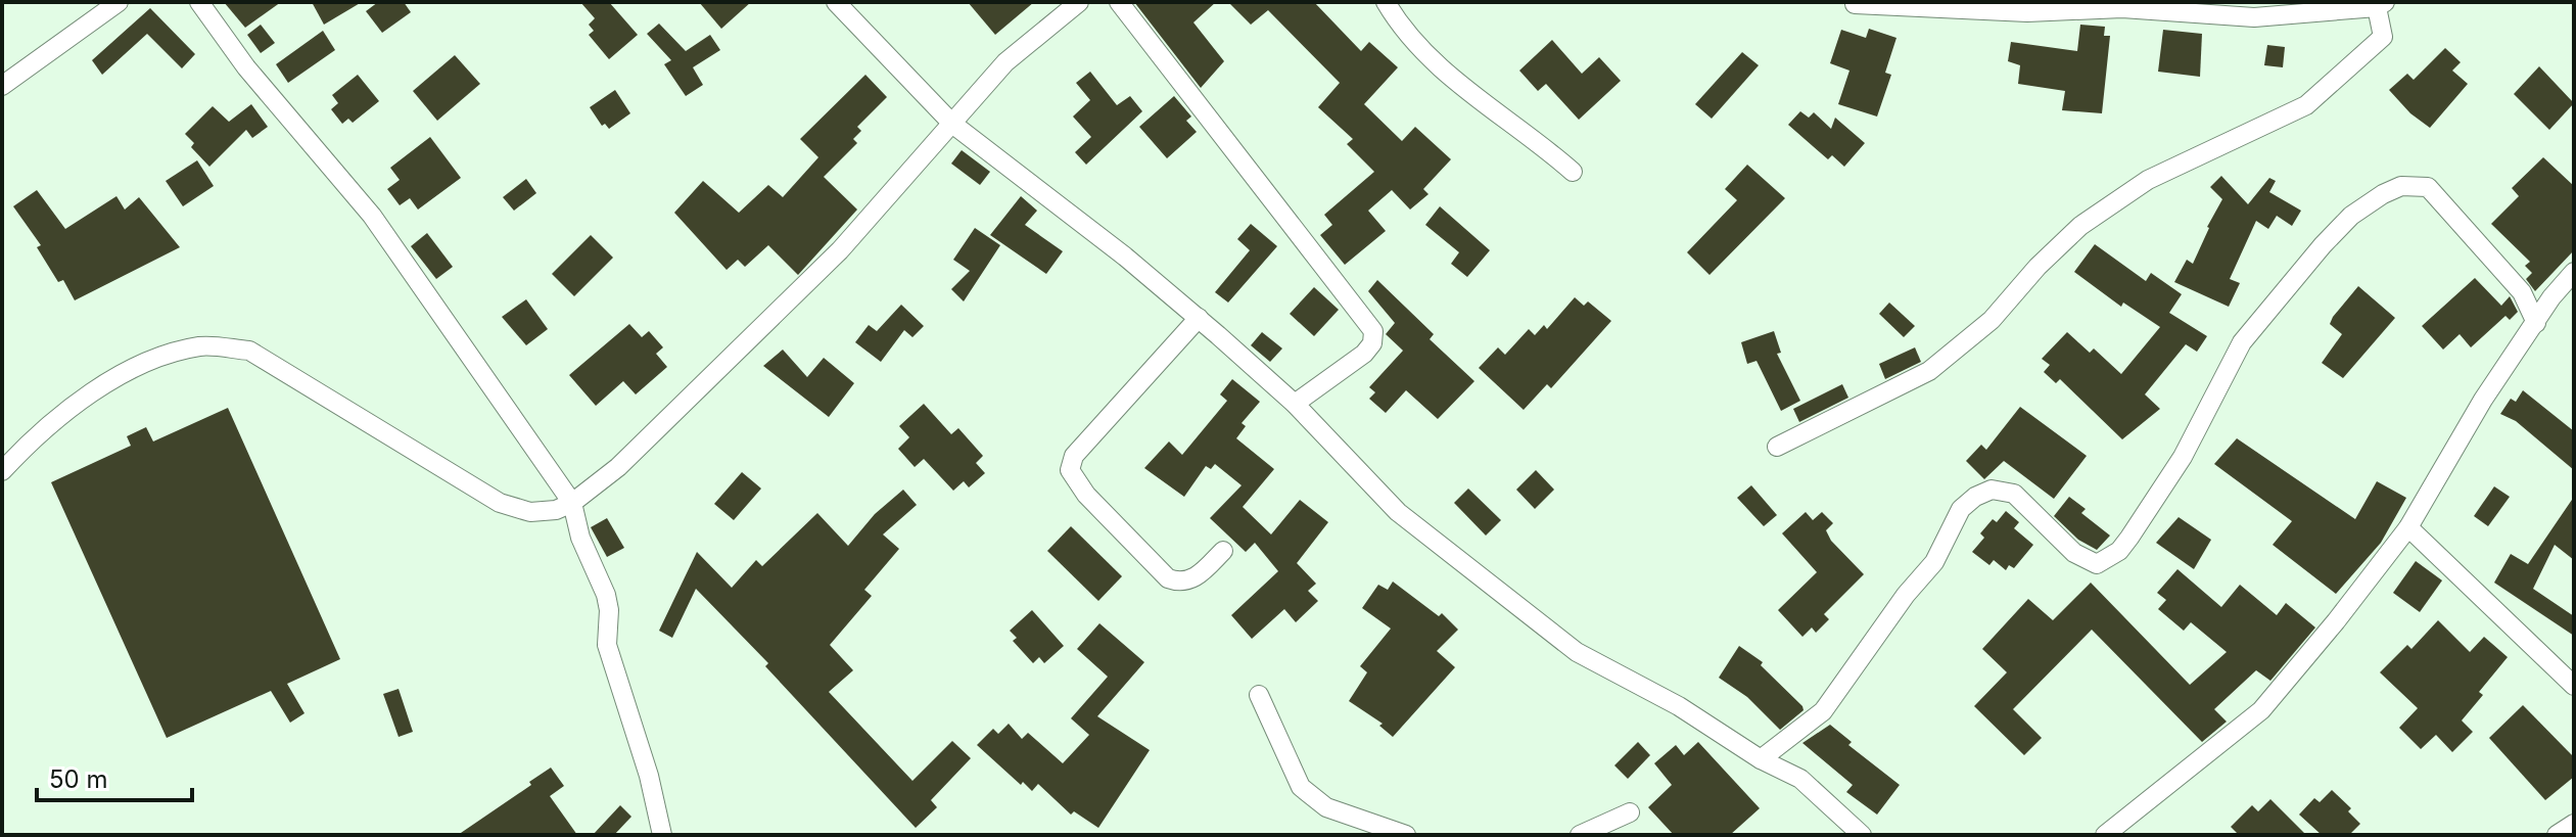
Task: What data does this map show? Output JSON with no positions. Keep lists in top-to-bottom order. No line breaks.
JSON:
{"scale_bar":"50 m"}
